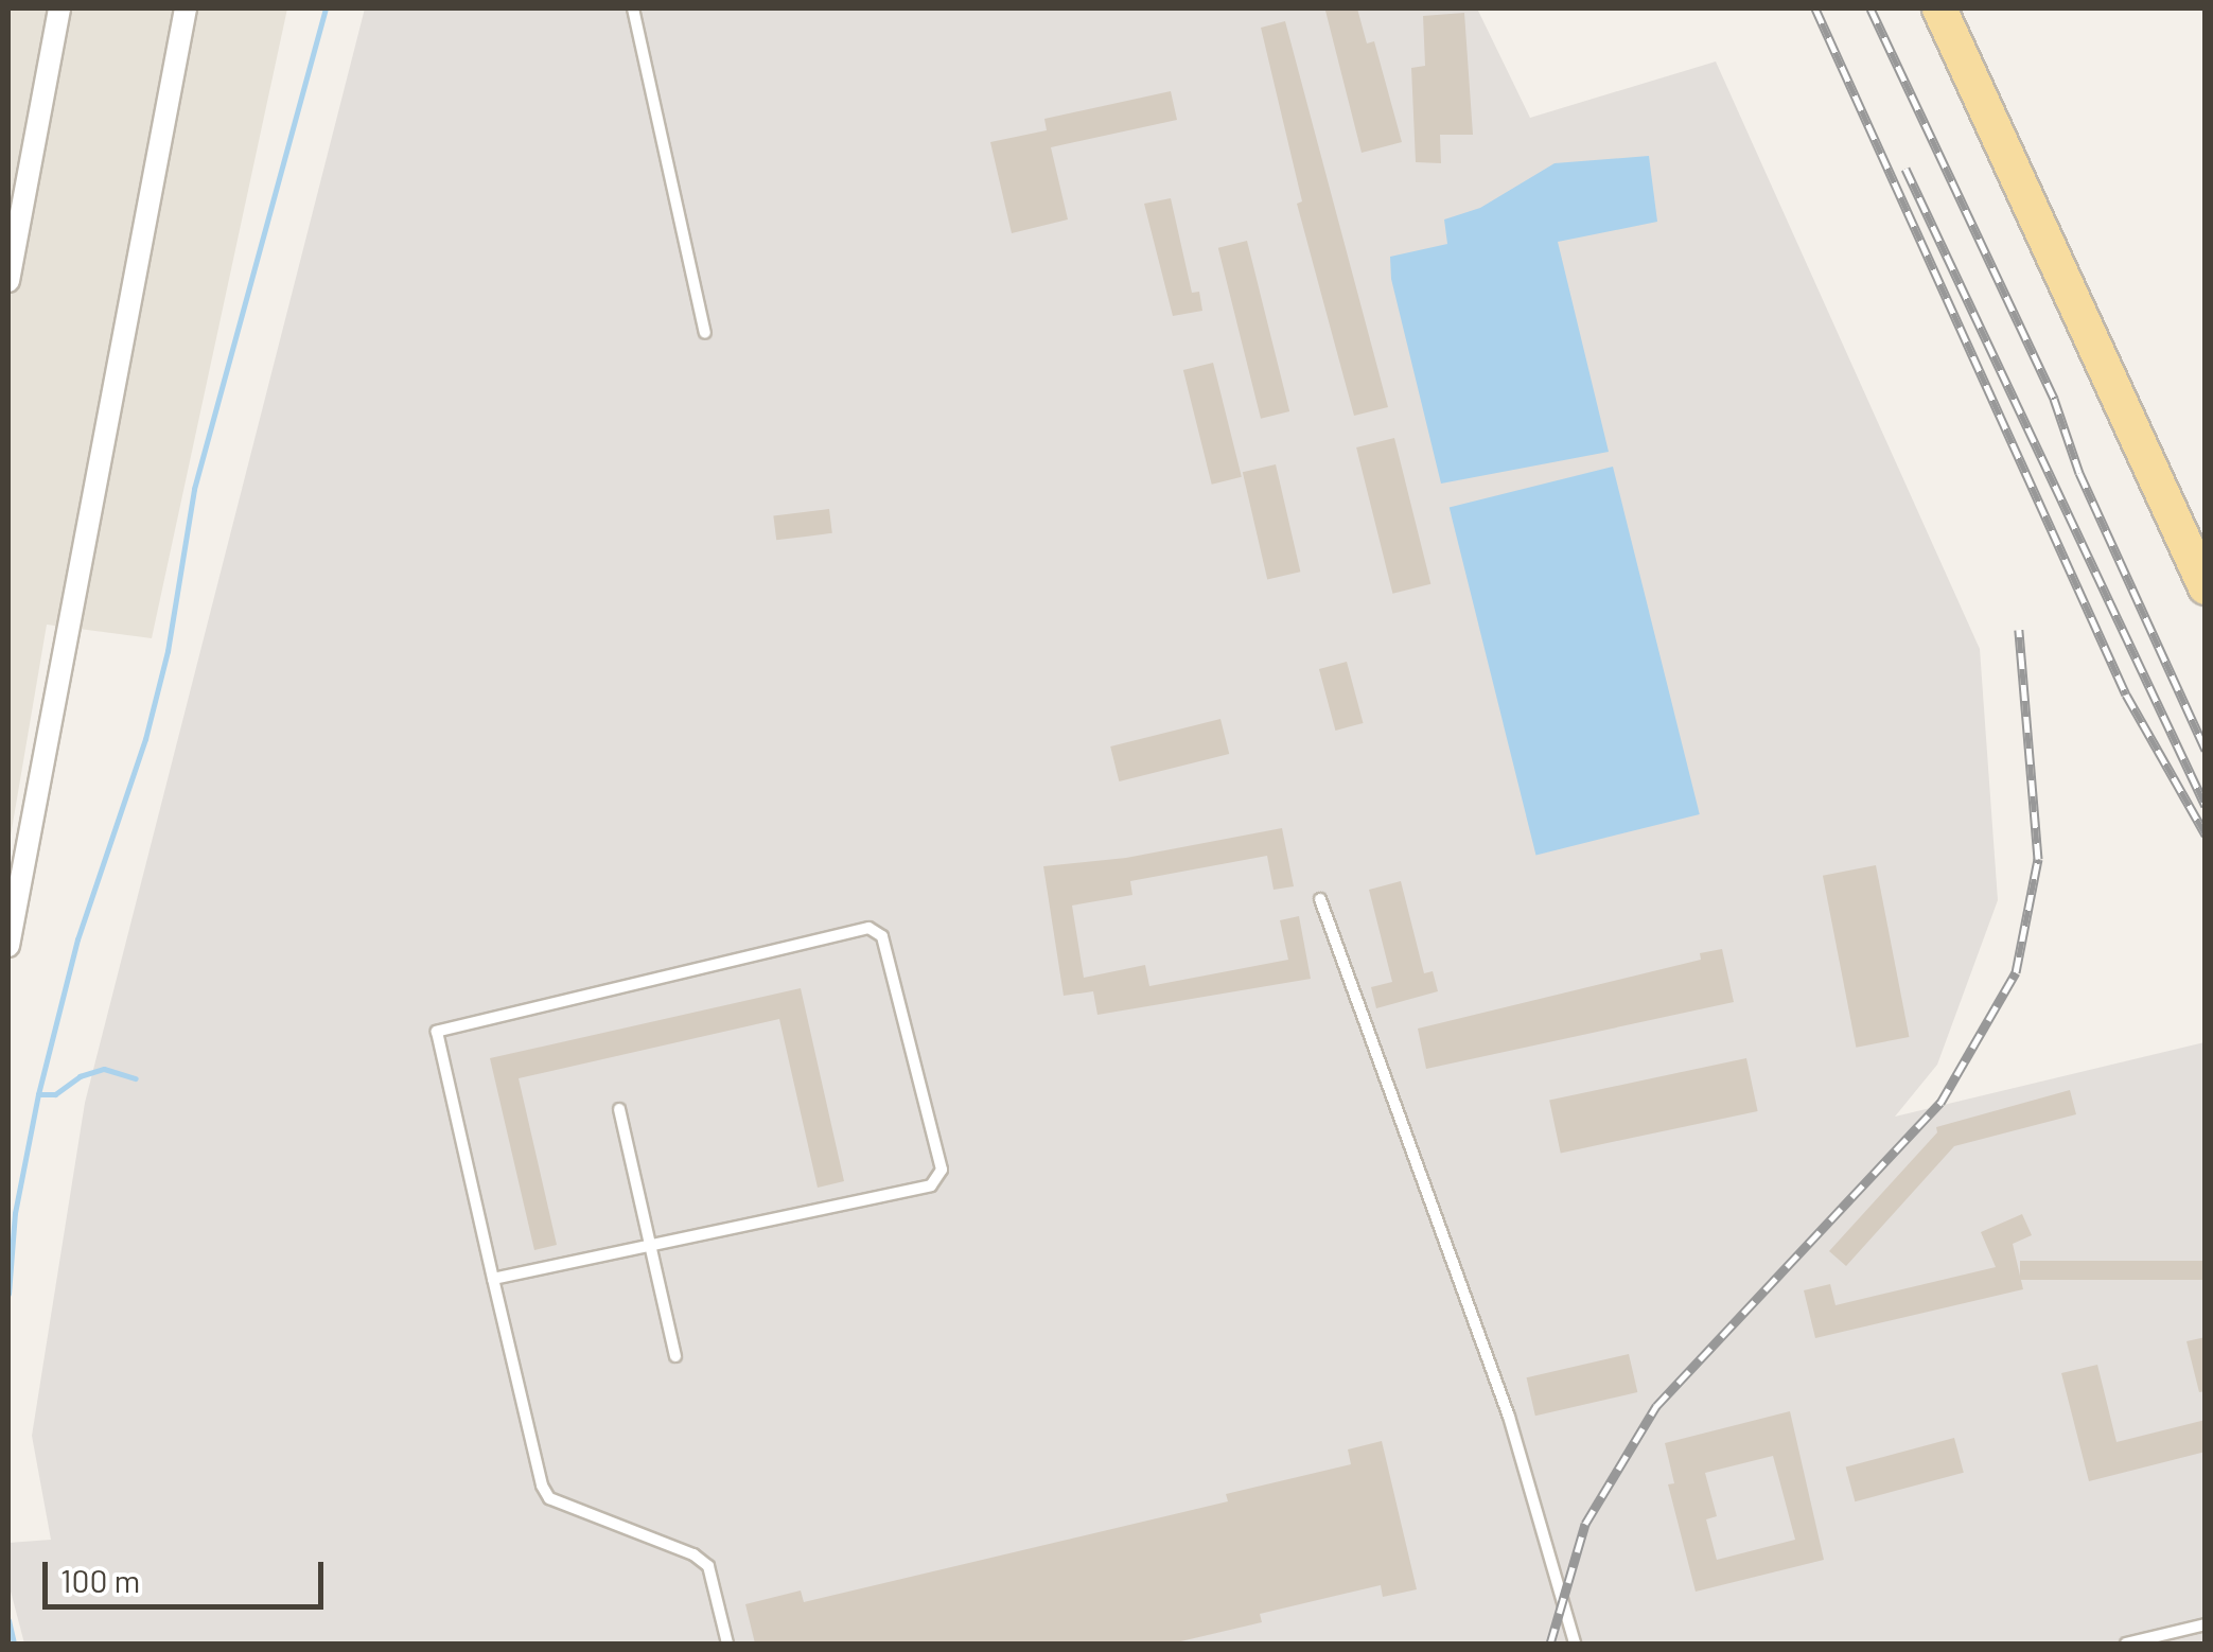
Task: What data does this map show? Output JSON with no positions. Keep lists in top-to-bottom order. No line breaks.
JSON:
{"scale_bar":"100 m"}
